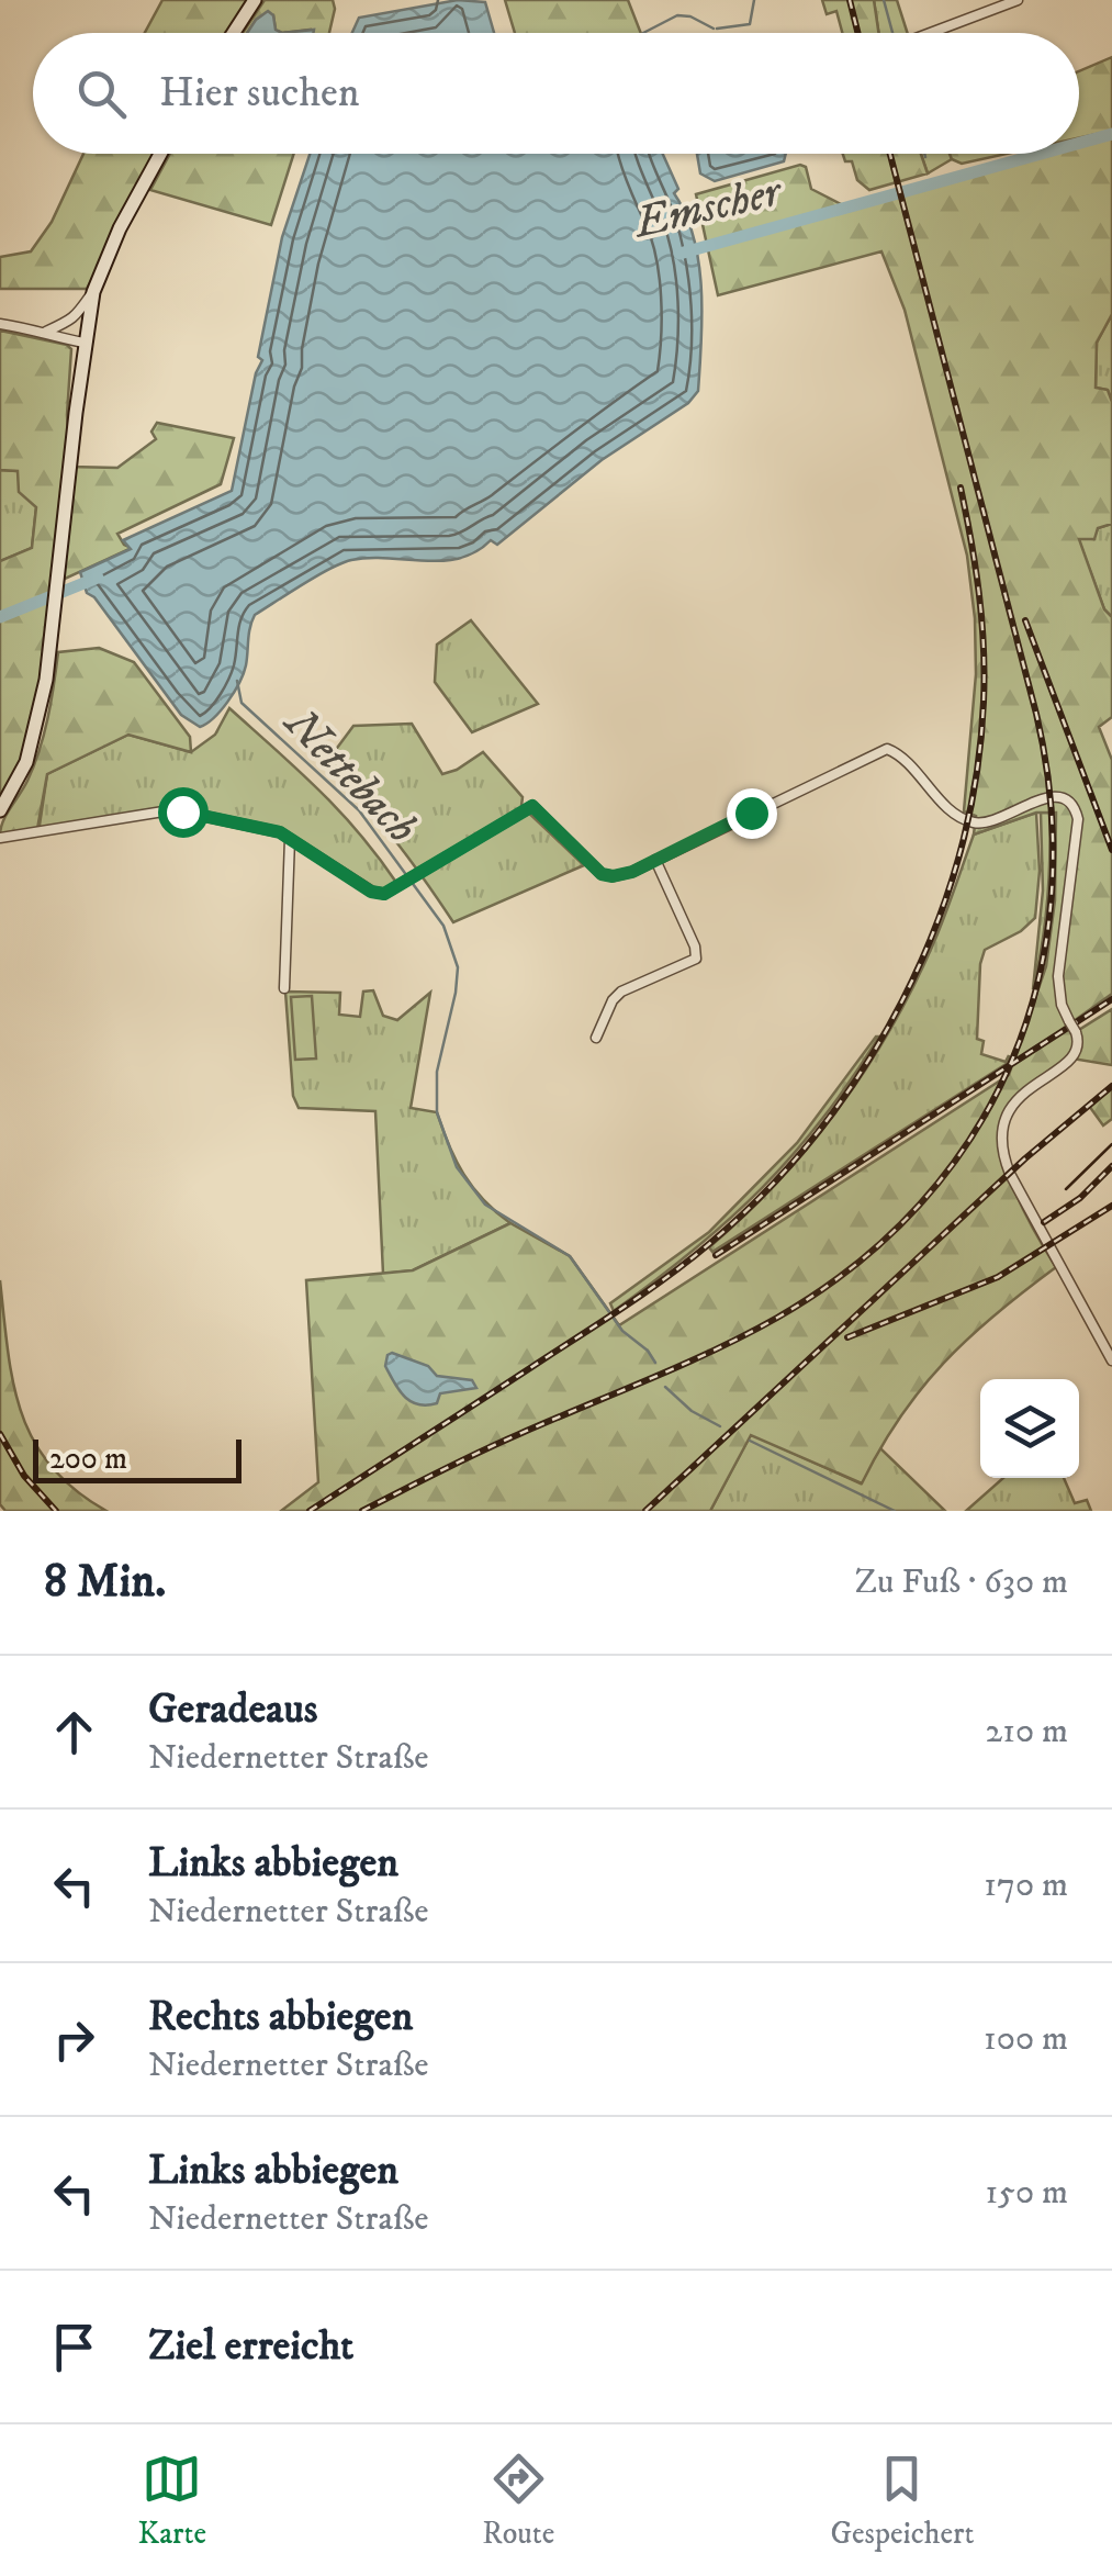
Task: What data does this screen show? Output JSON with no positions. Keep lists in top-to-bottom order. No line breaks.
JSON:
{"water":["Emscher","Nettebach"],"scale_bar":"200 m","page":{"search":"Hier suchen","scale":"200 m","heading":["8 Min.","Zu Fuß · 630 m"],"list":[["Geradeaus","Niedernetter Straße","210 m"],["Links abbiegen","Niedernetter Straße","170 m"],["Rechts abbiegen","Niedernetter Straße","100 m"],["Links abbiegen","Niedernetter Straße","150 m"],"Ziel erreicht"],"nav":["Karte","Route","Gespeichert"]}}
